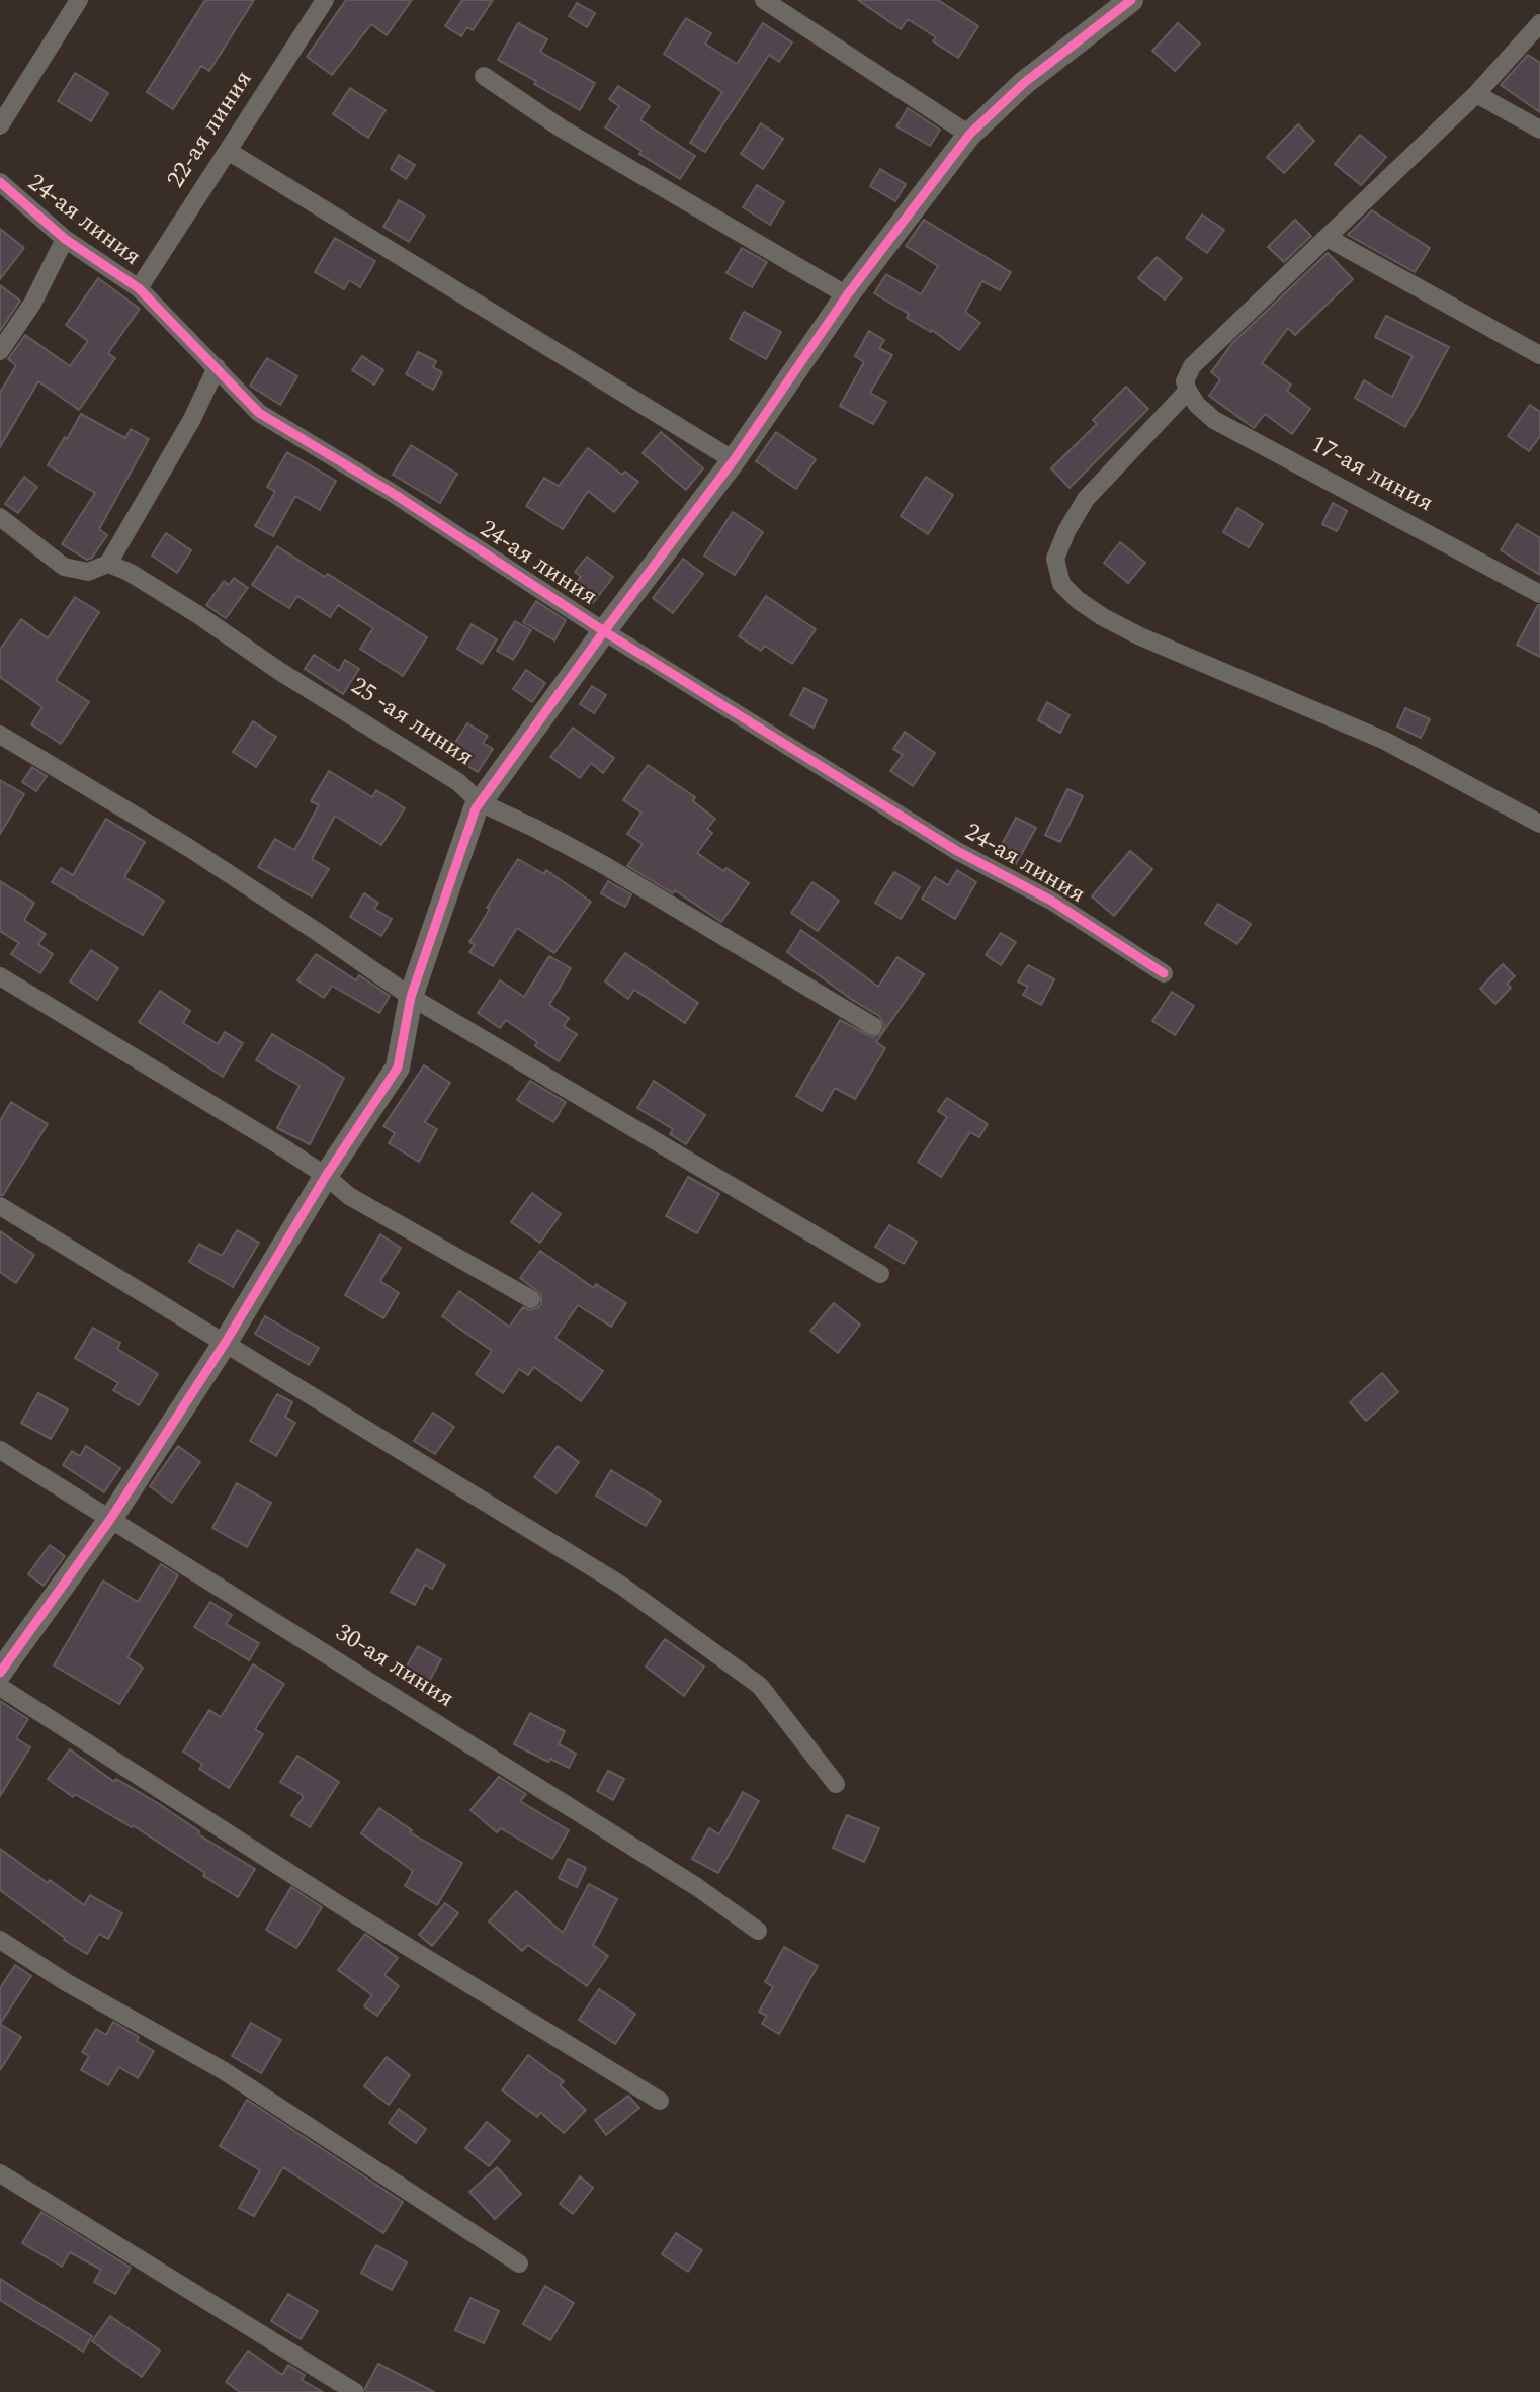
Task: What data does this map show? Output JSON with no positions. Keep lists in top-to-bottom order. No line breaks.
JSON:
{"streets":{"street":["22-ая линия","24-ая линия","17-ая линия","25 -ая линия","30-ая линия"]},"crossings":[["22-ая линия","24-ая линия"]]}
